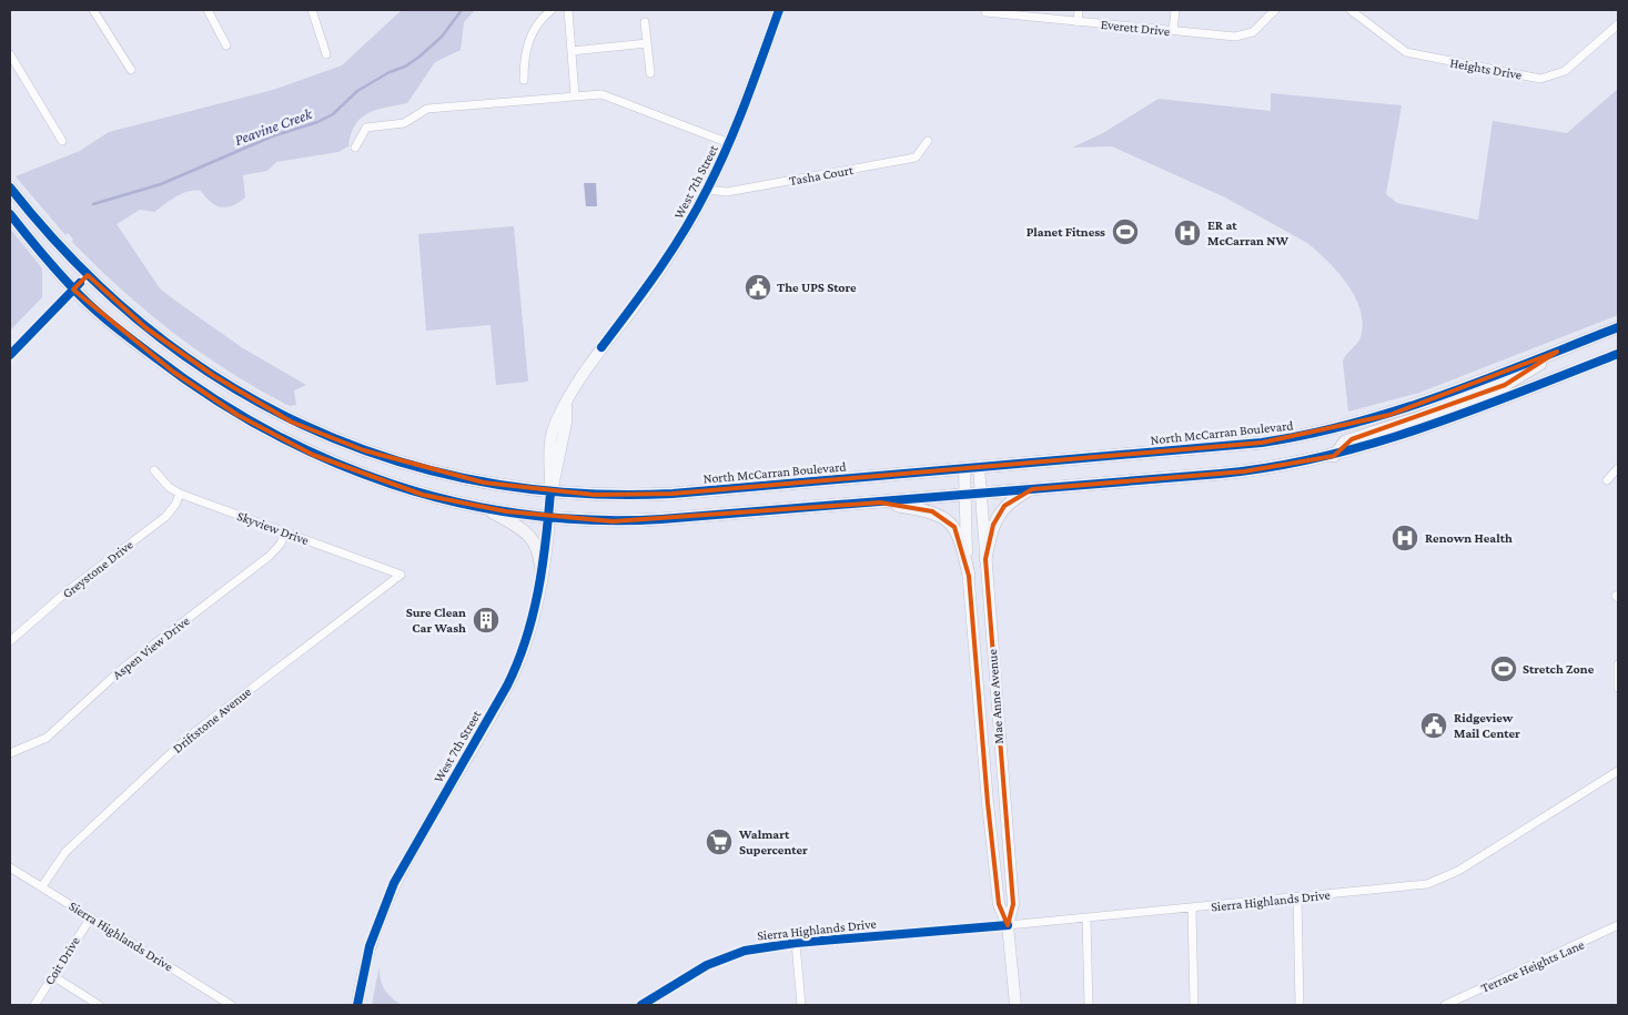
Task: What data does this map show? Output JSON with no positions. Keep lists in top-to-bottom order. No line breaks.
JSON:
{"streets":{"main road":["West 7th Street","North McCarran Boulevard","Mae Anne Avenue"],"street":["Everett Drive","Heights Drive","Tasha Court","Skyview Drive","Greystone Drive","Aspen View Drive","Driftstone Avenue","Sierra Highlands Drive","Coit Drive","Terrace Heights Lane"]},"crossings":[["Tasha Court","West 7th Street"],["West 7th Street","North McCarran Boulevard"],["North McCarran Boulevard","Mae Anne Avenue"],["Skyview Drive","Greystone Drive"],["Skyview Drive","Aspen View Drive"],["Skyview Drive","Driftstone Avenue"],["Mae Anne Avenue","Sierra Highlands Drive"],["Driftstone Avenue","Sierra Highlands Drive"],["Sierra Highlands Drive","Coit Drive"]],"water":["Peavine Creek"],"places":{"sports":["Planet Fitness","Stretch Zone"],"hospital":["ER at McCarran NW","Renown Health"],"public building":["The UPS Store","Ridgeview Mail Center"],"building":["Sure Clean Car Wash"],"supermarket":["Walmart Supercenter"]}}
